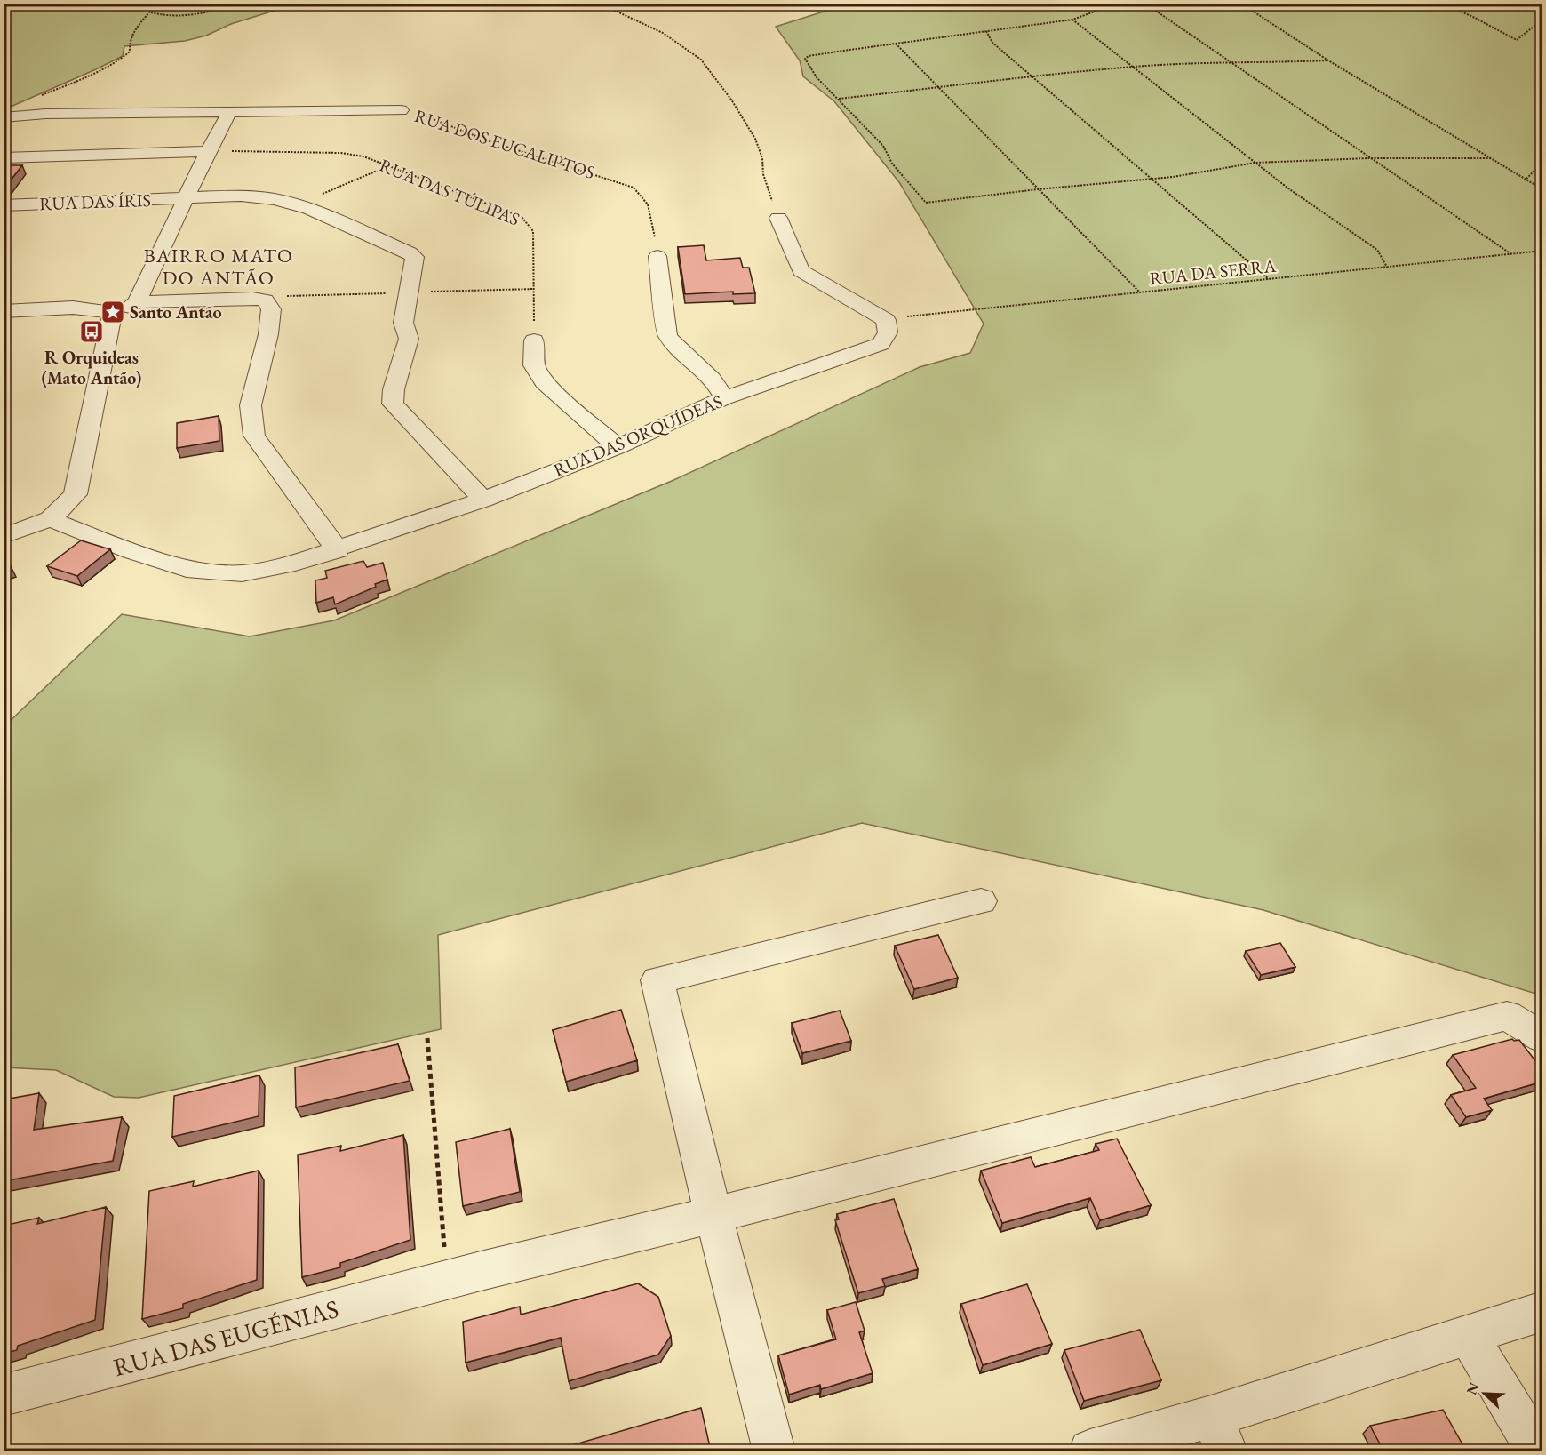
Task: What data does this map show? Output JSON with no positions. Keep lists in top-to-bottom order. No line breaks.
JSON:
{"streets":{"street":["RUA DOS EUCALIPTOS","RUA DAS ÍRIS","RUA DAS ORQUÍDEAS","RUA DAS EUGÉNIAS"],"path":["RUA DAS TÚLIPAS","RUA DA SERRA"]},"crossings":[["RUA DA SERRA","RUA DAS ORQUÍDEAS"]],"districts":["BAIRRO MATO DO ANTÃO"],"places":{"place":["Santo Antão"],"bus stop":["R Orquideas (Mato Antão)"]},"north":"top left"}
